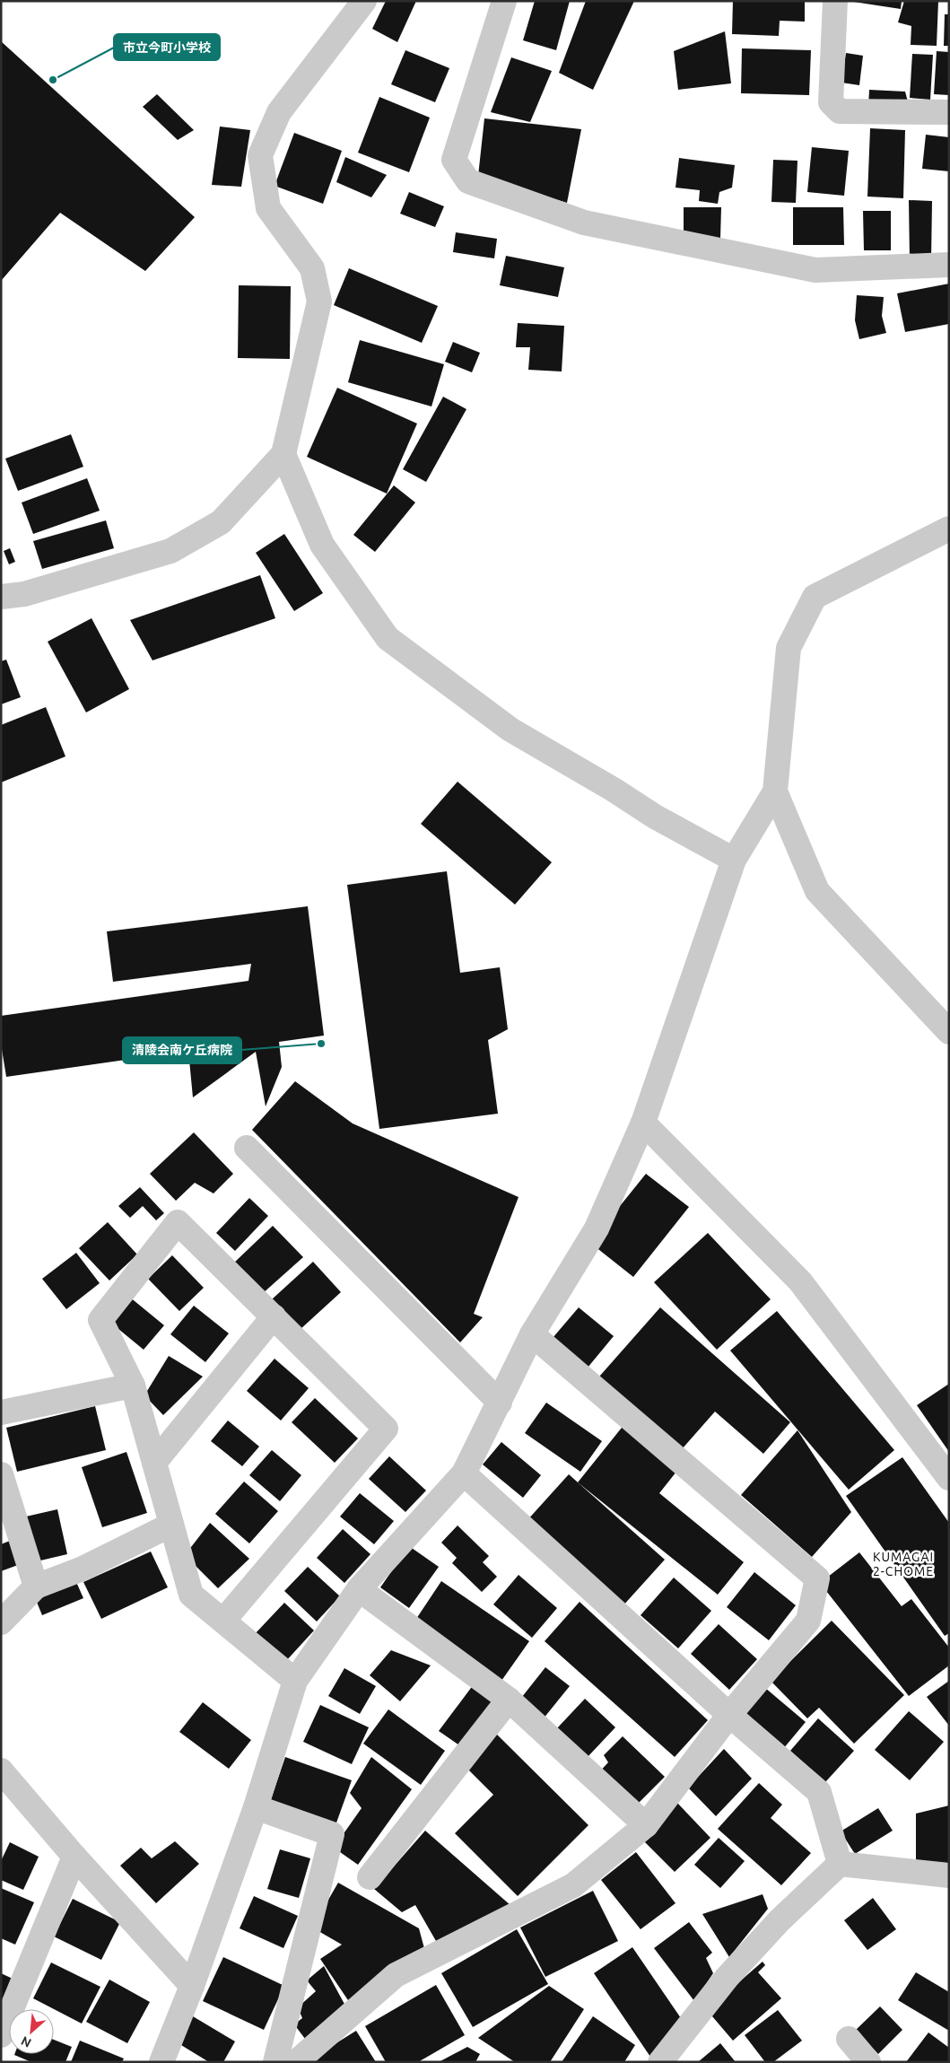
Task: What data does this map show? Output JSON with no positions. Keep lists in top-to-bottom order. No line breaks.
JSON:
{"districts":["KUMAGAI 2-CHOME"],"places":["市立今町小学校","清陵会南ケ丘病院"],"north":"bottom left"}
